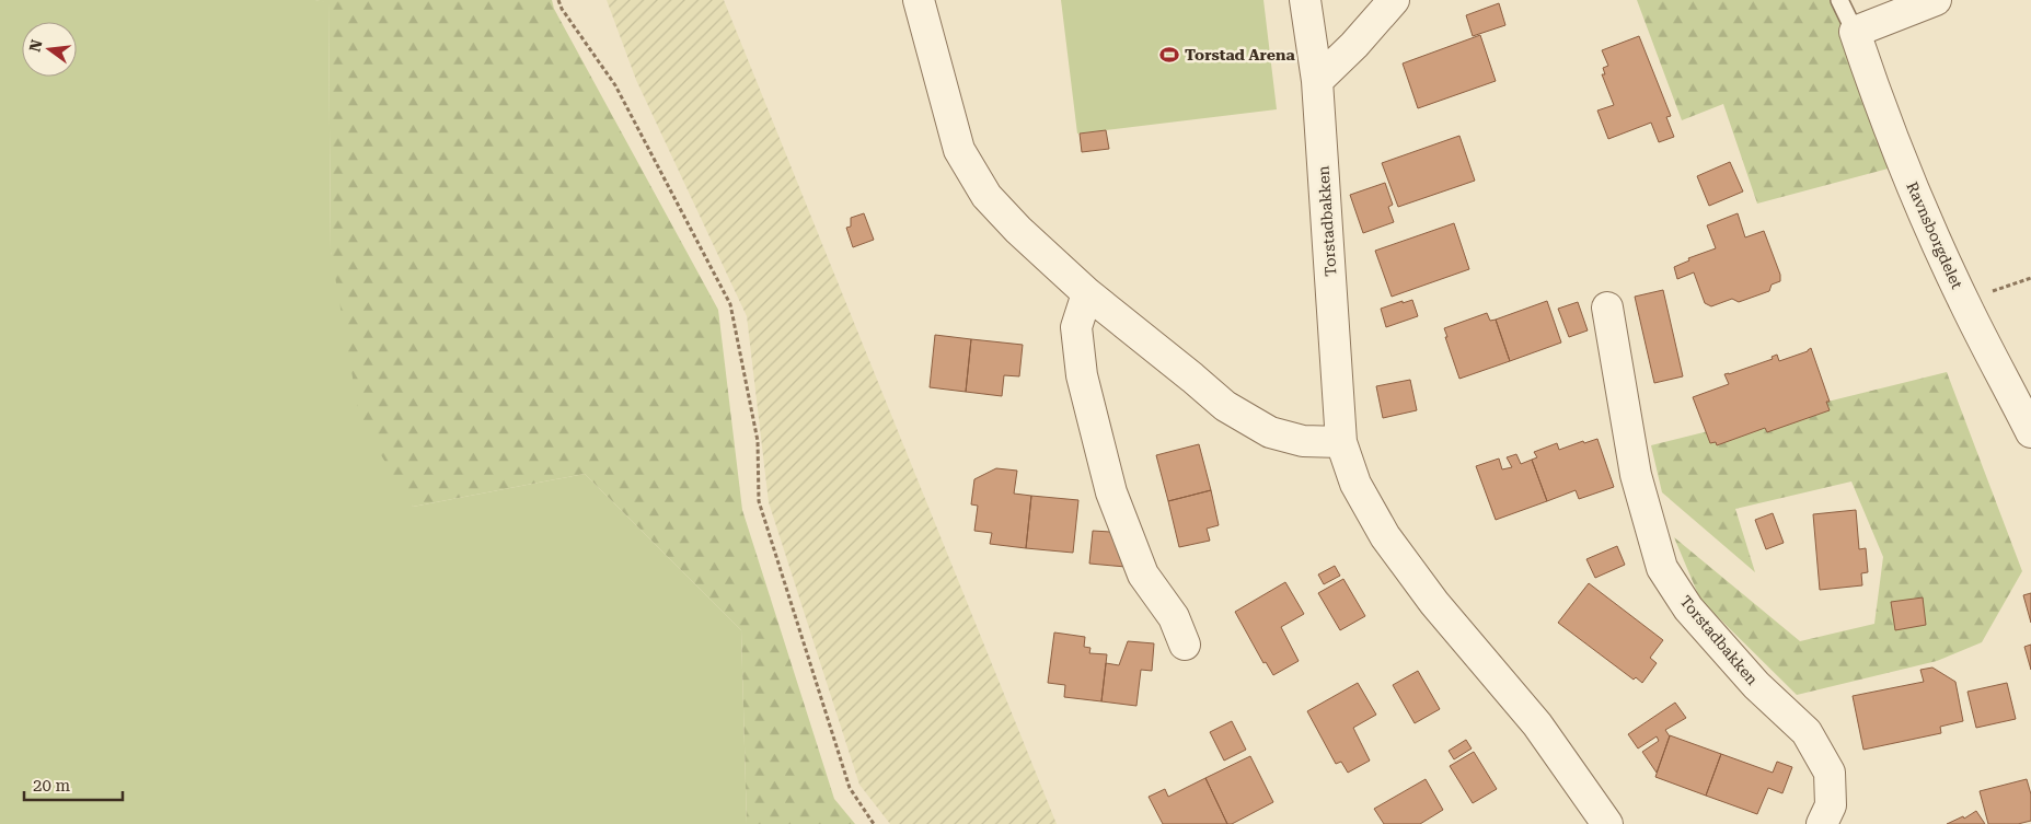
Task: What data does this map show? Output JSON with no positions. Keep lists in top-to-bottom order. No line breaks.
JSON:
{"streets":{"street":["Torstadbakken","Ravnsborgdelet"]},"places":{"sports":["Torstad Arena"]},"scale_bar":"20 m","north":"left"}
